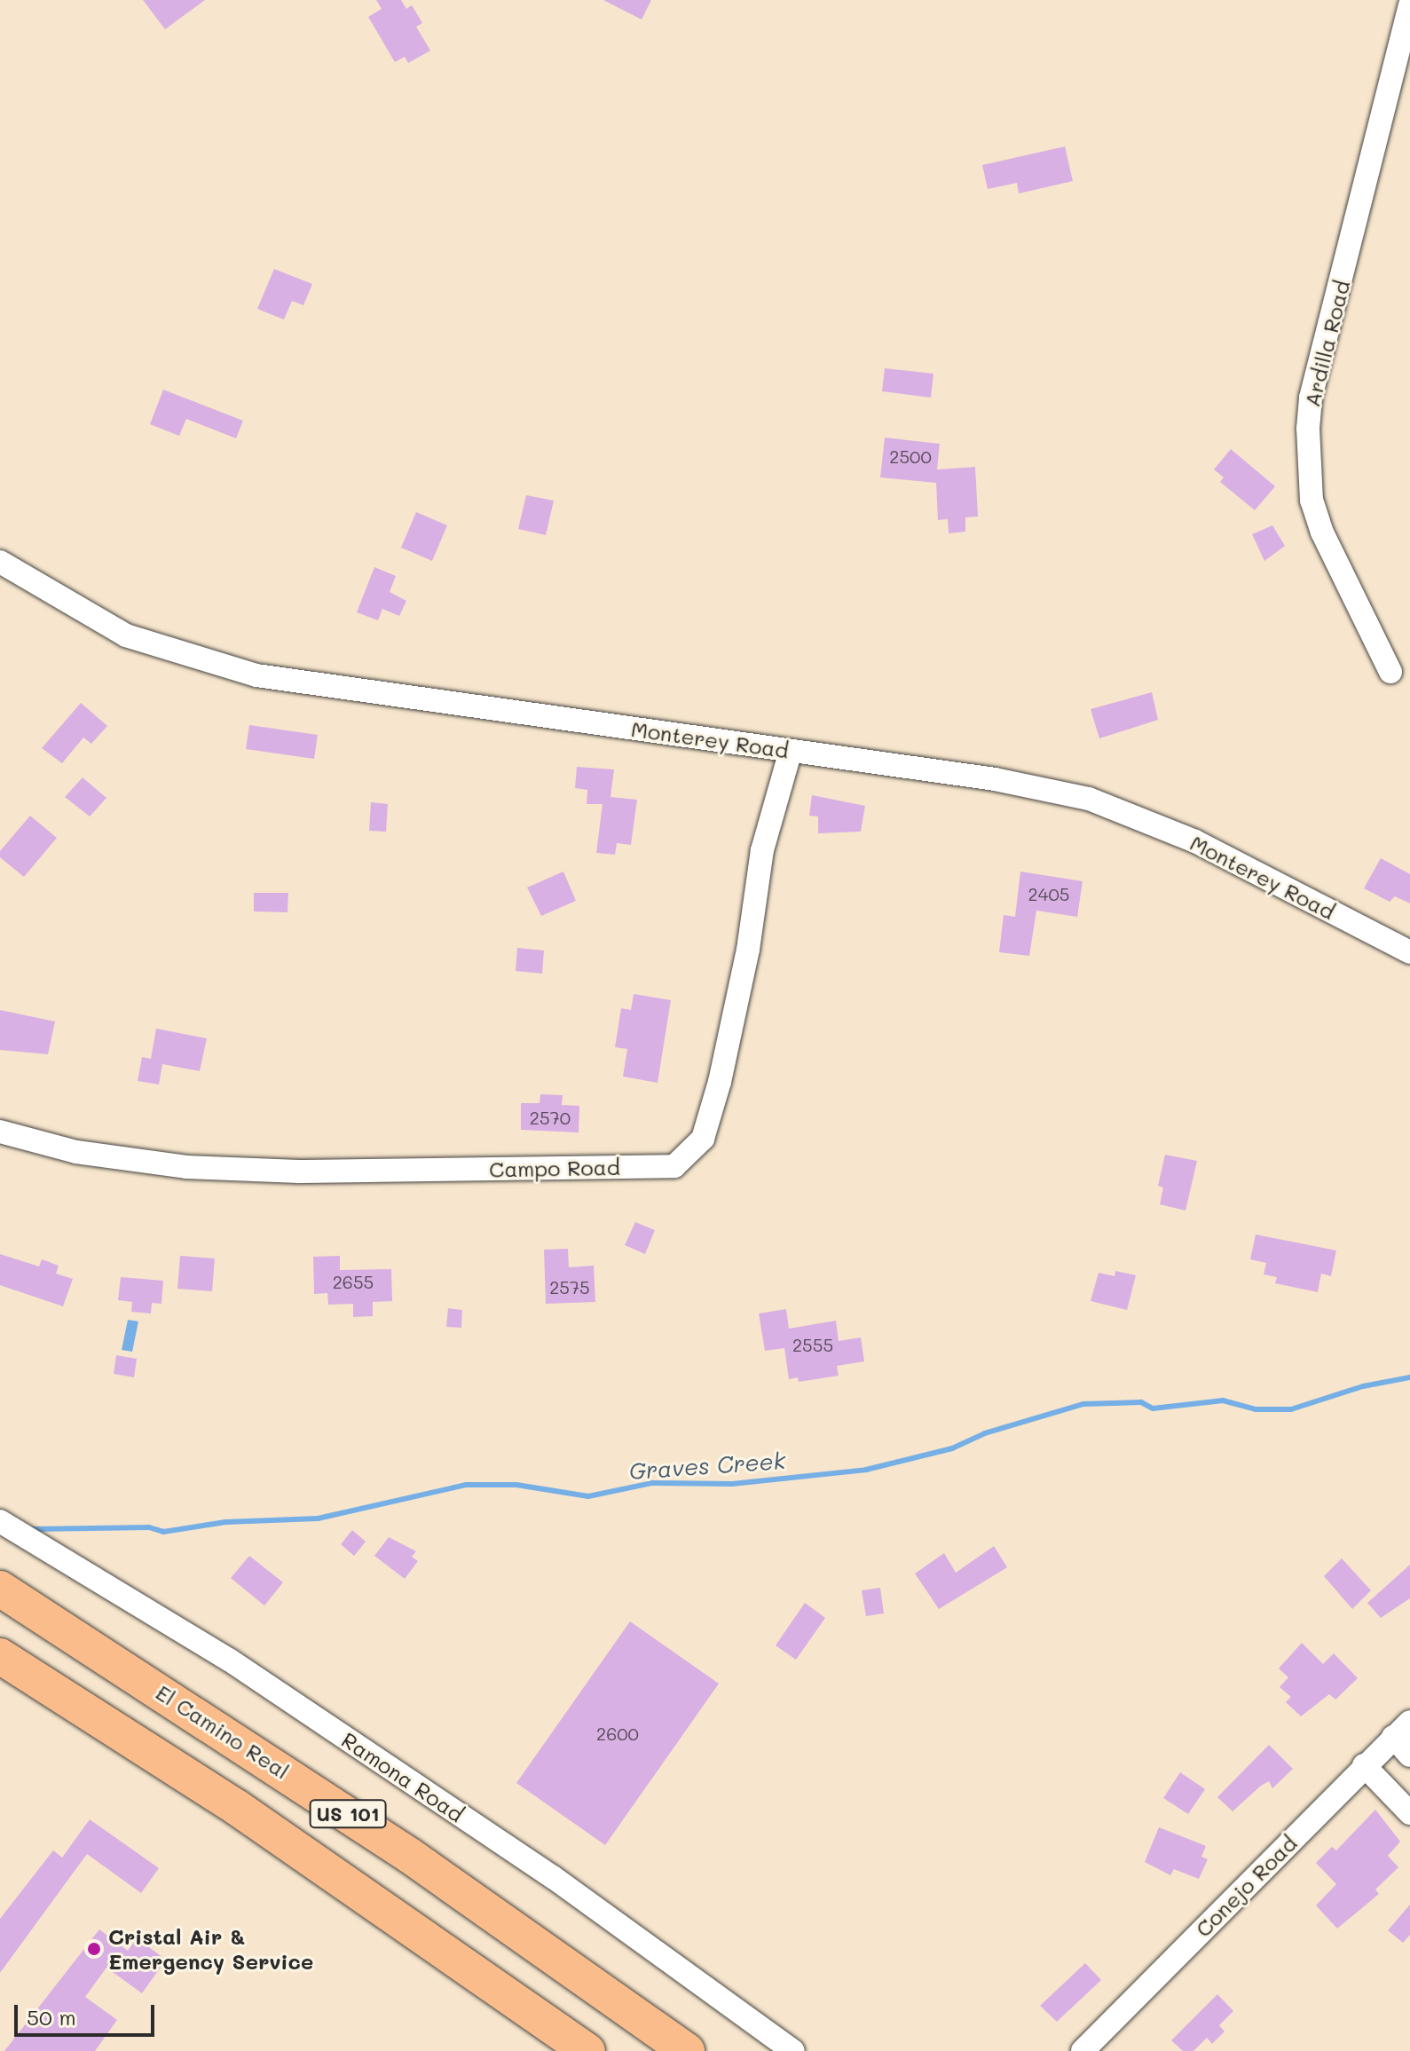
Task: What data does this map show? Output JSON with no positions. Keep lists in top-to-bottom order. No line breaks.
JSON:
{"streets":{"highway":["El Camino Real","US 101"],"street":["Ardilla Road","Monterey Road","Campo Road","Ramona Road","Conejo Road"]},"crossings":[["Monterey Road","Campo Road"]],"water":["Graves Creek"],"places":["Cristal Air & Emergency Service"],"house_numbers":["2500","2405","2570","2655","2575","2555","2600"],"scale_bar":"50 m"}
